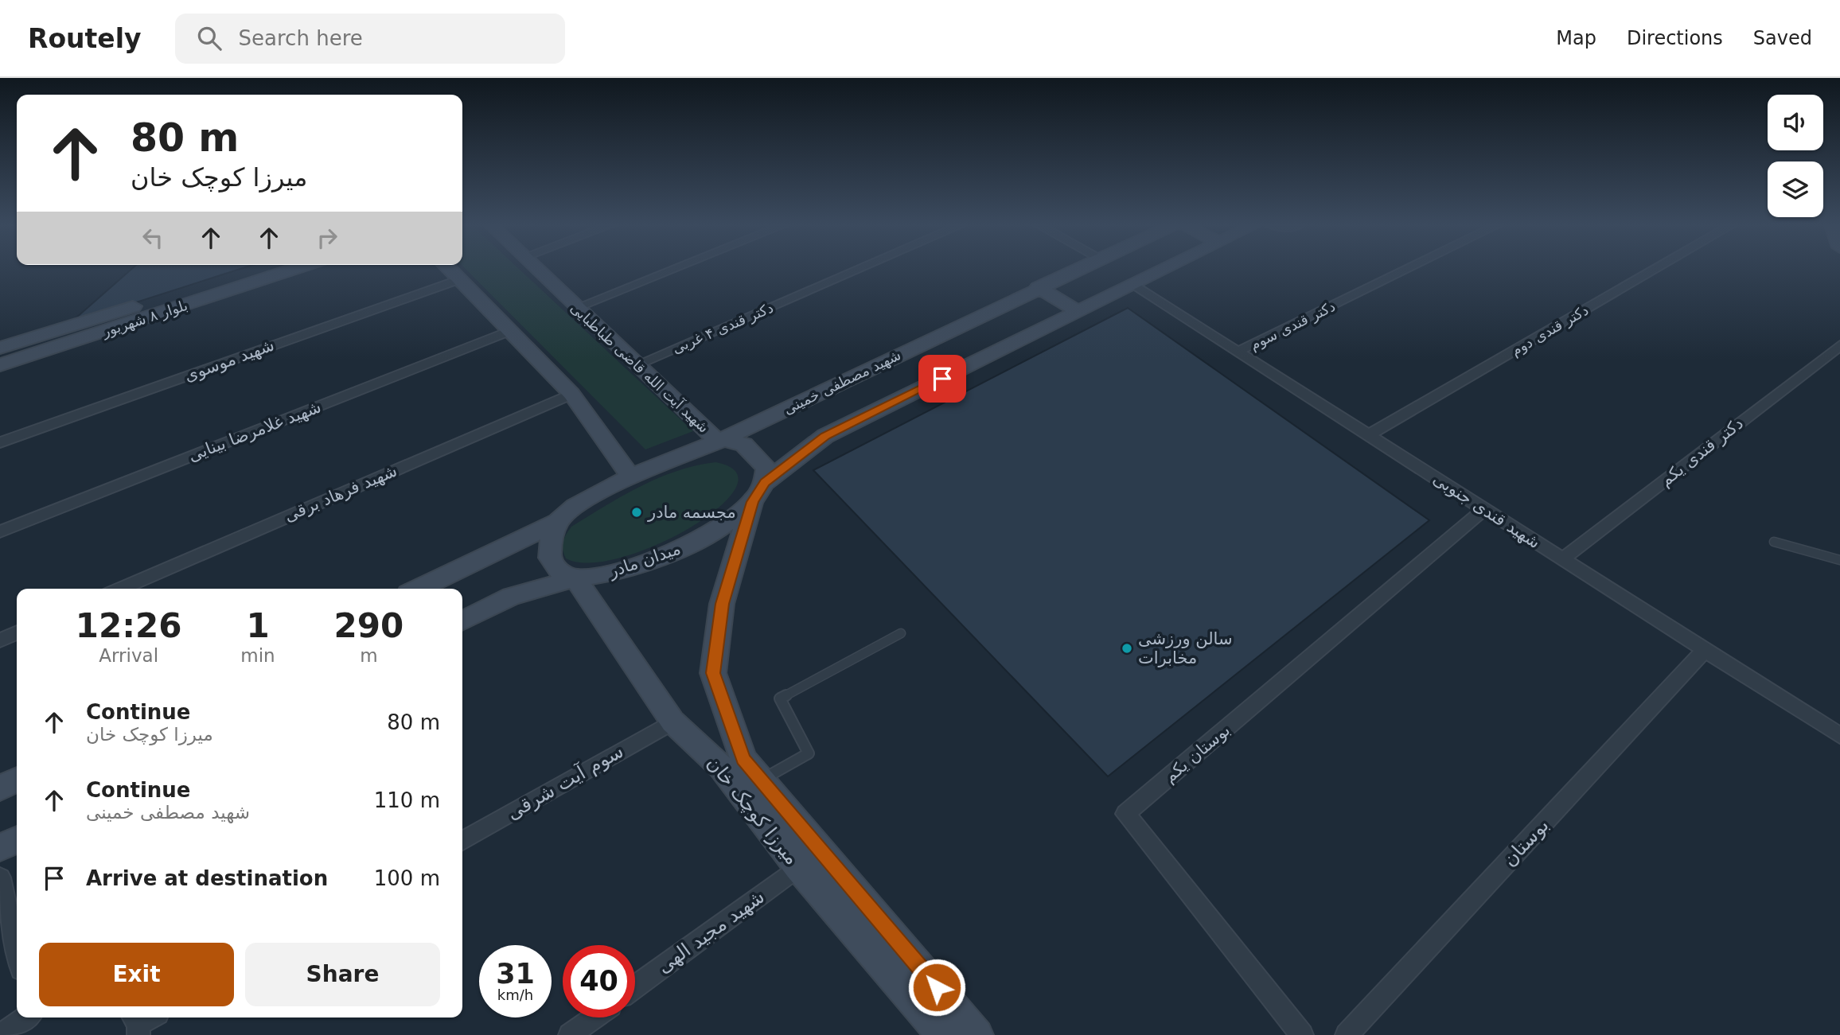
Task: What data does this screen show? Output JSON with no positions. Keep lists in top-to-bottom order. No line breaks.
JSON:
{"streets":{"street":["بلوار ۸ شهریور","دکتر قندی سوم","دکتر قندی ۴ غربی","دکتر قندی دوم","شهید موسوی","شهید آیت الله قاضی طباطبایی","شهید مصطفی خمینی","شهید غلامرضا بینایی","دکتر قندی یکم","شهید فرهاد برقی","شهید قندی جنوبی","میدان مادر","بوستان یکم","سوم آیت شرقی","میرزا کوچک خان","بوستان","شهید مجید الهی"]},"crossings":[["دکتر قندی سوم","شهید قندی جنوبی"],["دکتر قندی ۴ غربی","شهید آیت الله قاضی طباطبایی"],["دکتر قندی دوم","شهید قندی جنوبی"],["شهید آیت الله قاضی طباطبایی","شهید مصطفی خمینی"],["دکتر قندی یکم","شهید قندی جنوبی"],["شهید قندی جنوبی","بوستان یکم"],["شهید قندی جنوبی","بوستان"],["میدان مادر","میرزا کوچک خان"],["سوم آیت شرقی","میرزا کوچک خان"],["میرزا کوچک خان","شهید مجید الهی"]],"places":["مجسمه مادر","سالن ورزشی مخابرات"],"page":{"header":"Routely","search":"Search here","nav":["Map","Directions","Saved"],"turn":["80 m","میرزا کوچک خان"],"eta":["12:26","Arrival","1","min","290","m"],"list":[{"name":"Continue","note":"میرزا کوچک خان","value":"80 m"},{"name":"Continue","note":"شهید مصطفی خمینی","value":"110 m"},{"name":"Arrive at destination","value":"100 m"}],"buttons":["Exit","Share"],"speed":"31 km/h","limit":"40"}}
